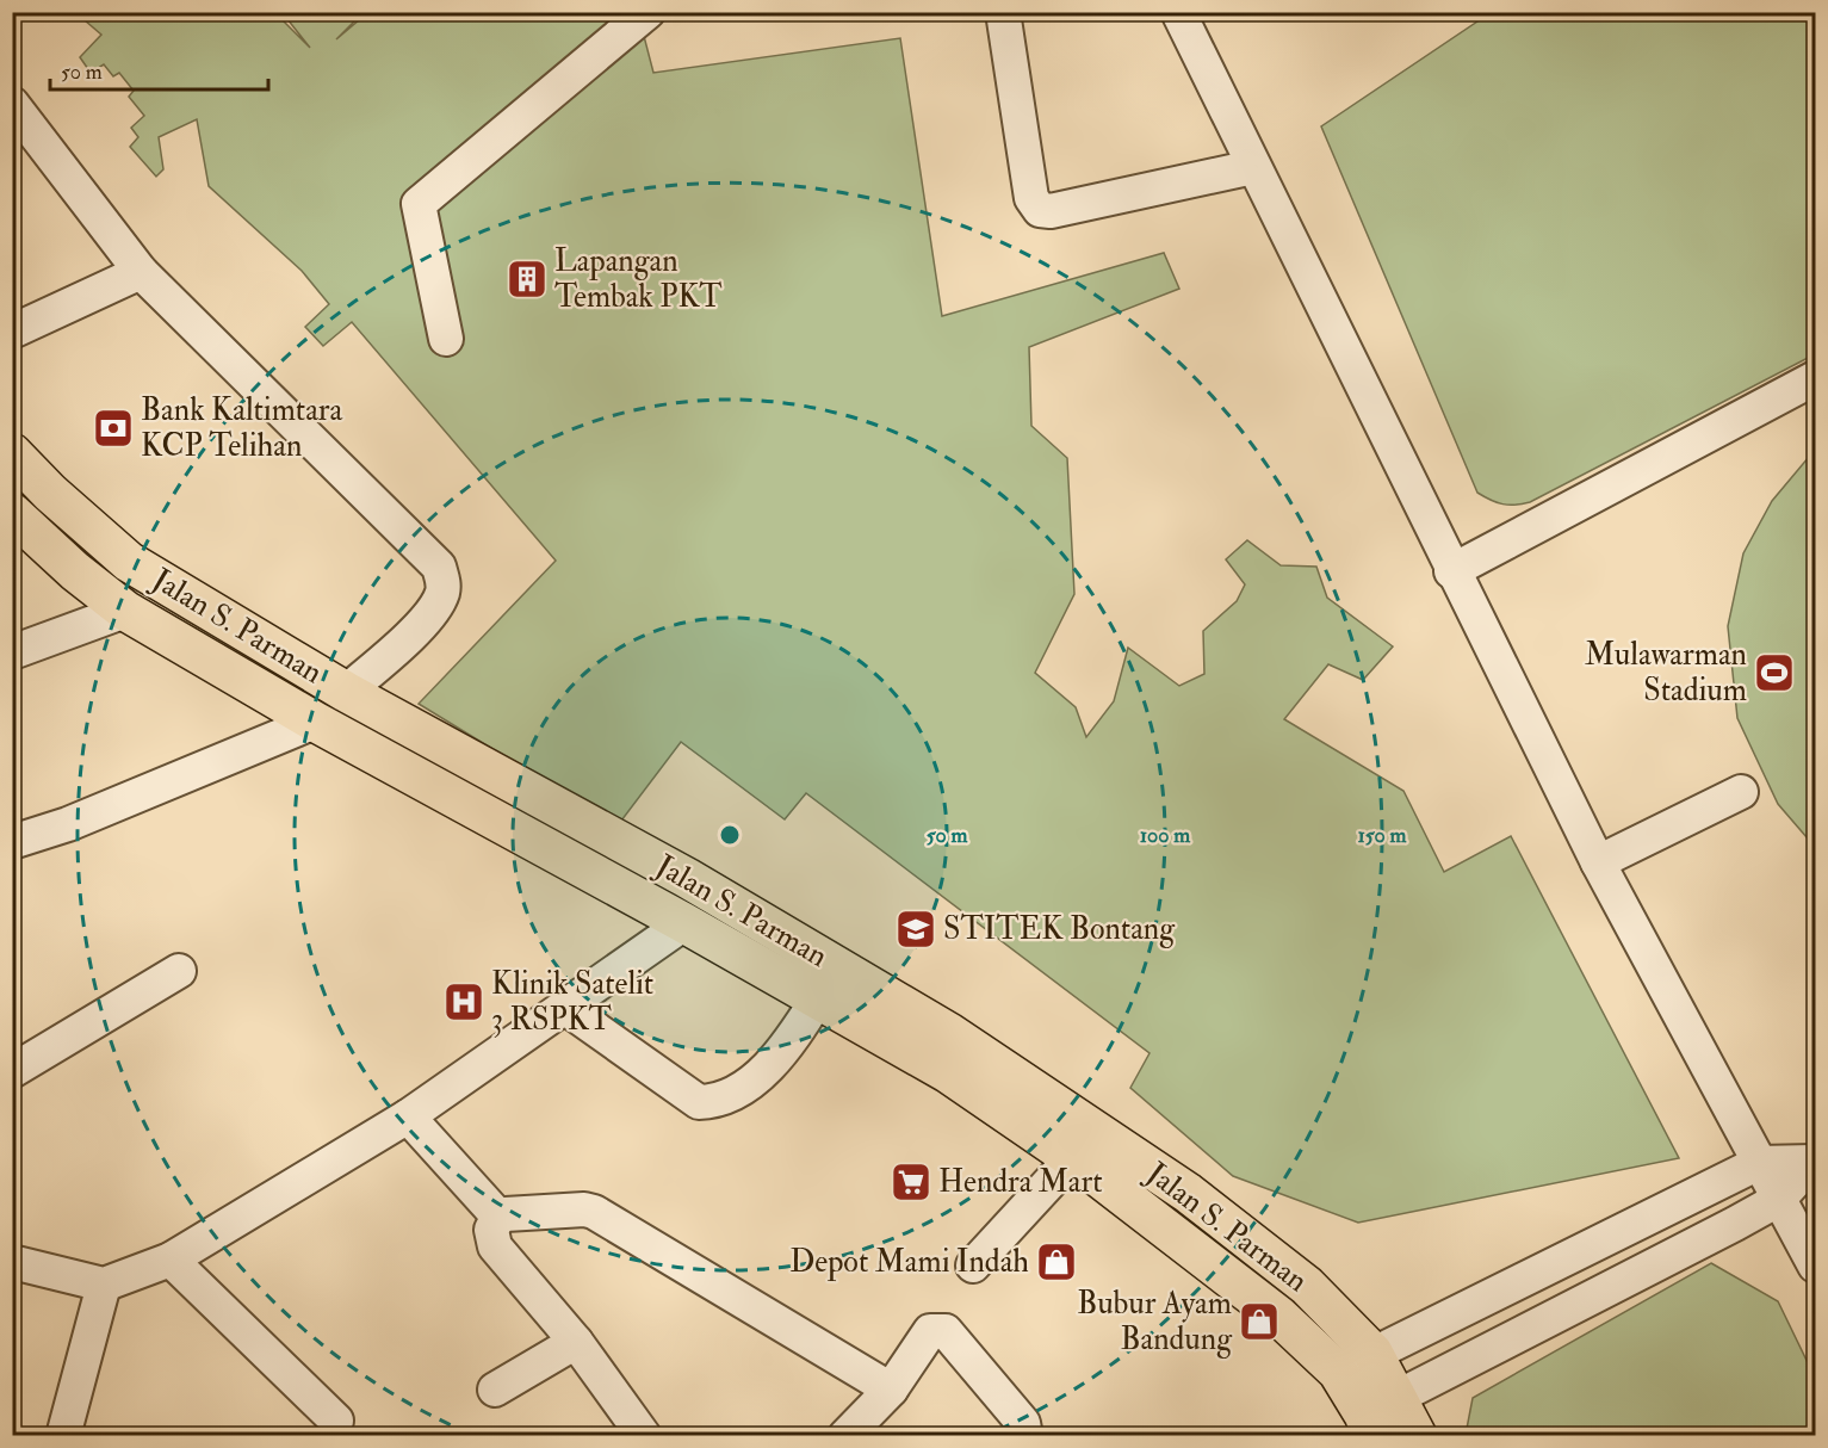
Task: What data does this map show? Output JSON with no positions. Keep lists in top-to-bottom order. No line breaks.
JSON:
{"streets":{"main road":["Jalan S. Parman"]},"places":{"building":["Lapangan Tembak PKT"],"bank":["Bank Kaltimtara KCP Telihan"],"sports":["Mulawarman Stadium"],"school or university":["STITEK Bontang"],"hospital":["Klinik Satelit 3 RSPKT"],"supermarket":["Hendra Mart"],"shop":["Depot Mami Indah","Bubur Ayam Bandung"]},"scale_bar":"50 m","rings":["50 m","100 m","150 m"]}
